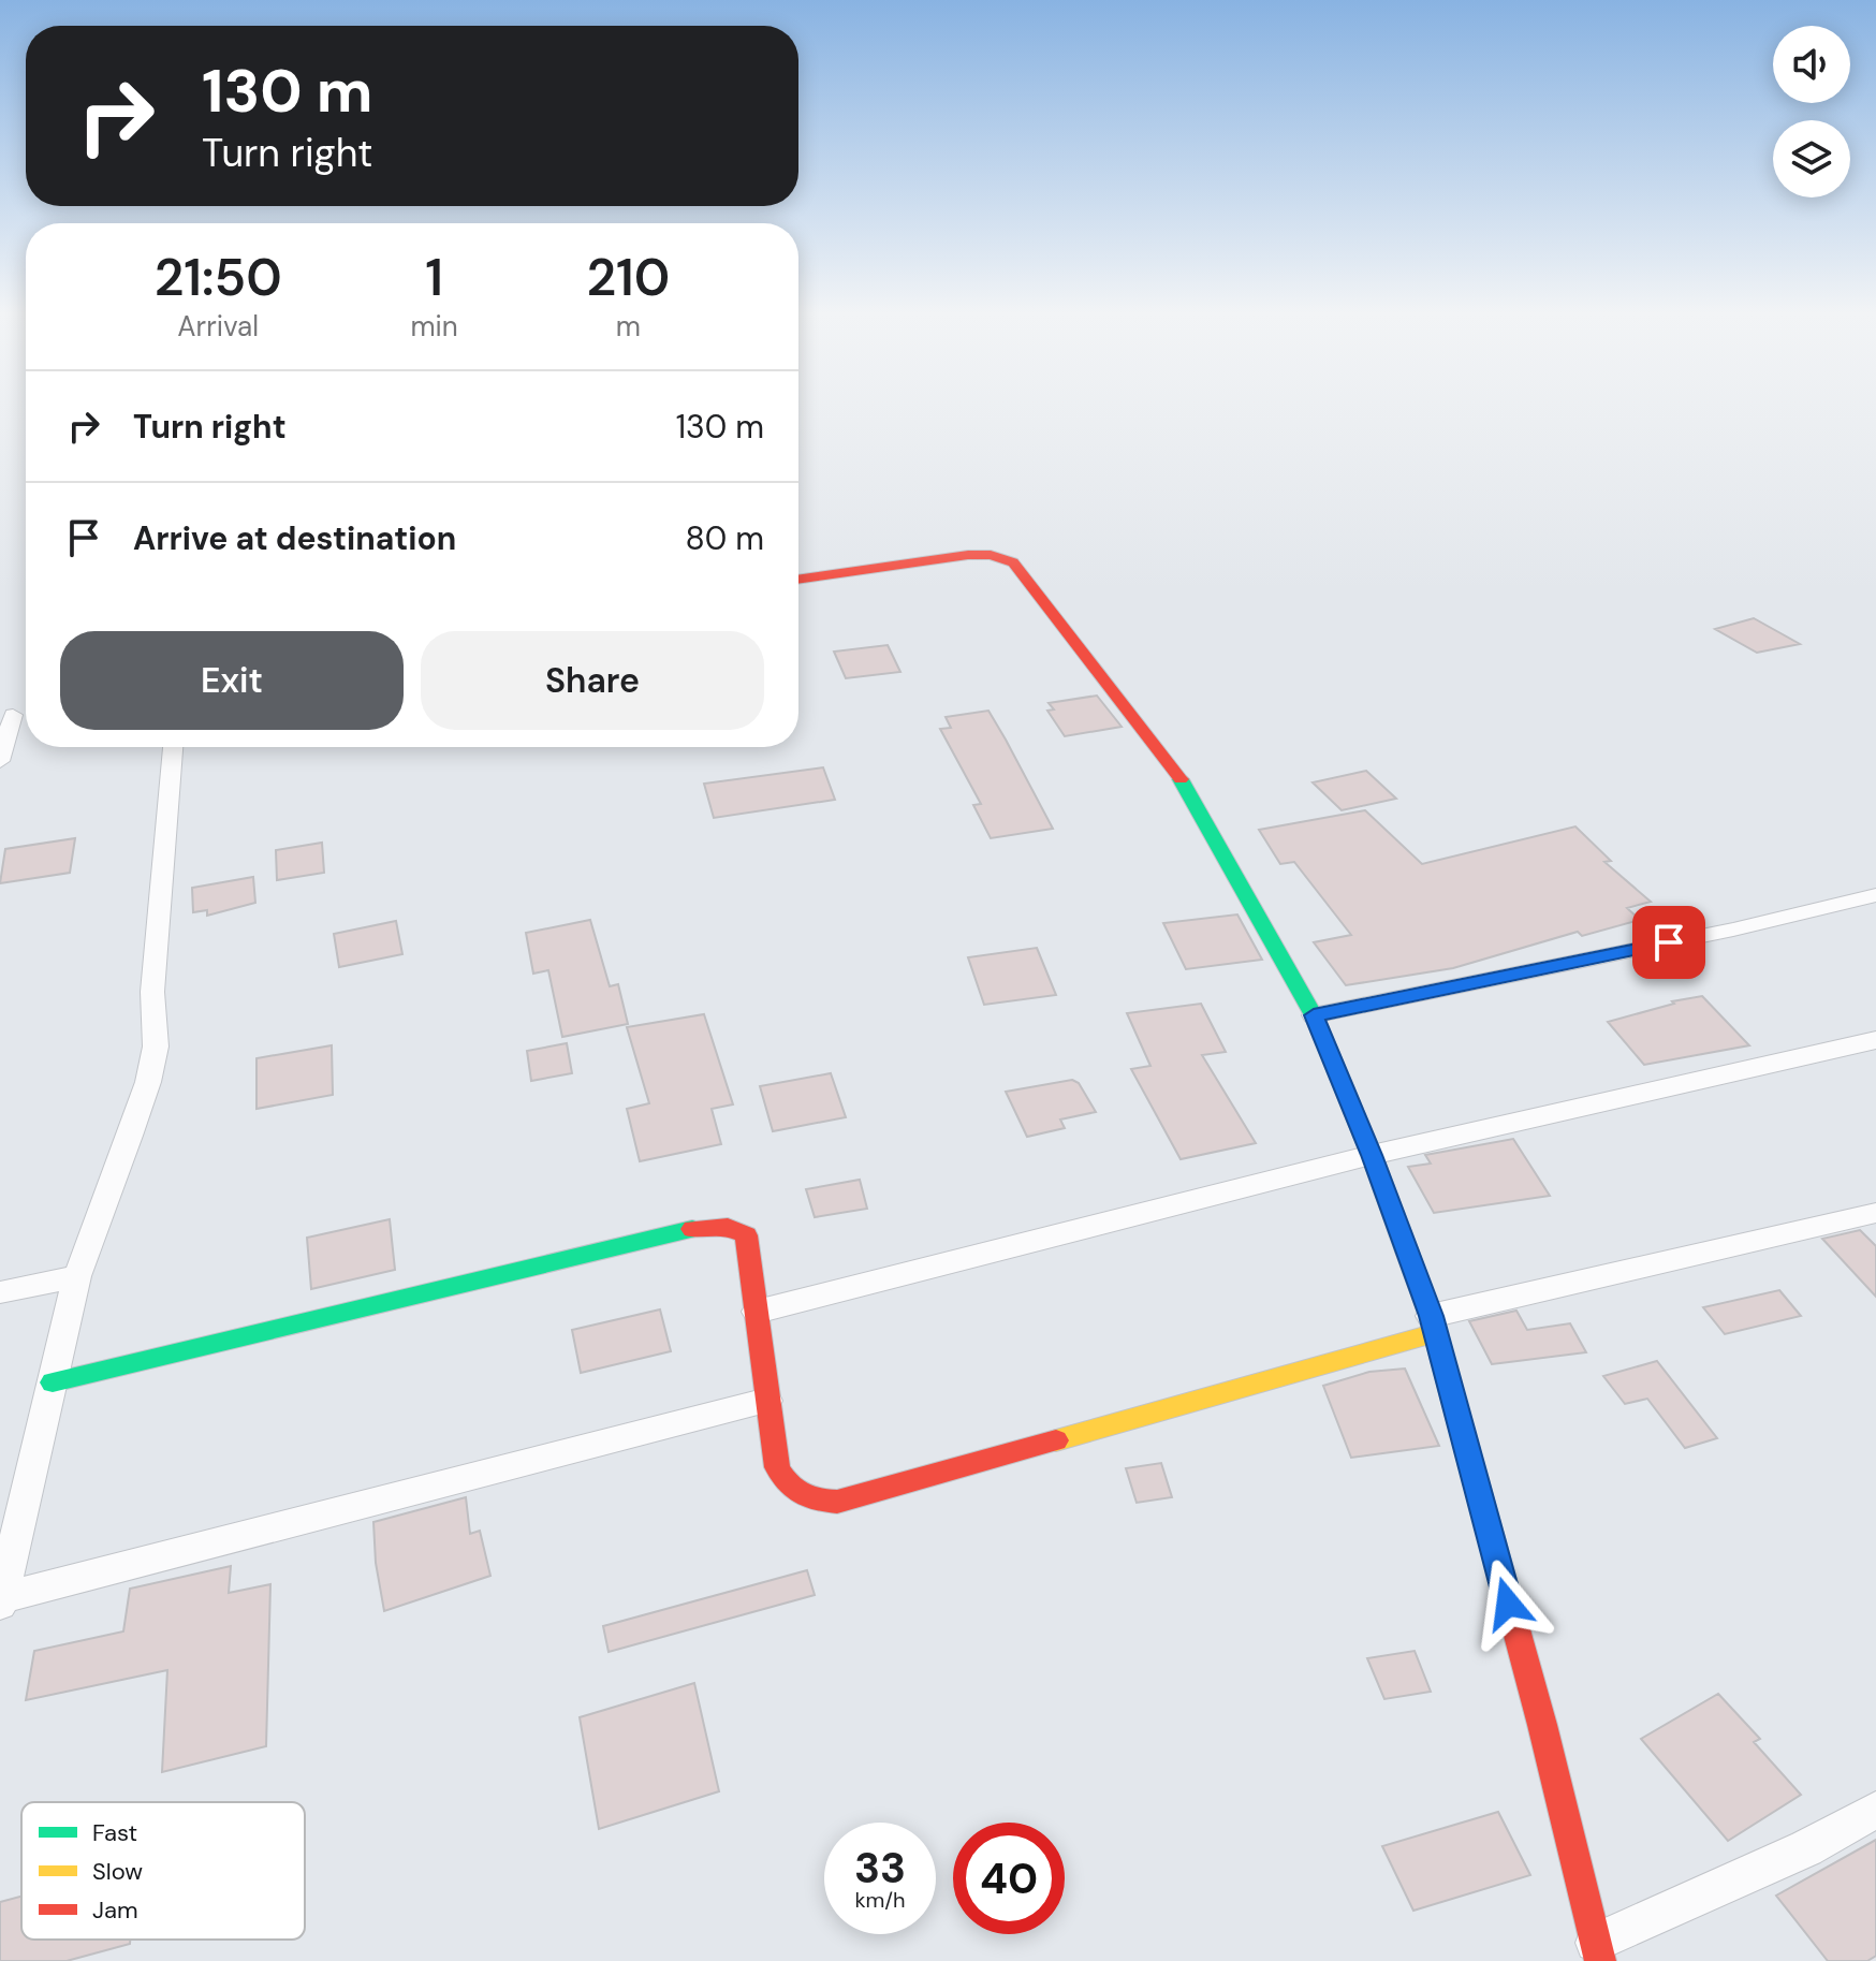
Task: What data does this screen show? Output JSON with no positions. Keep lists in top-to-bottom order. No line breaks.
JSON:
{"legend":["Fast","Slow","Jam"],"page":{"turn":["130 m","Turn right"],"eta":["21:50","Arrival","1","min","210","m"],"list":[{"name":"Turn right","value":"130 m"},{"name":"Arrive at destination","value":"80 m"}],"buttons":["Exit","Share"],"speed":"33 km/h","limit":"40"}}
